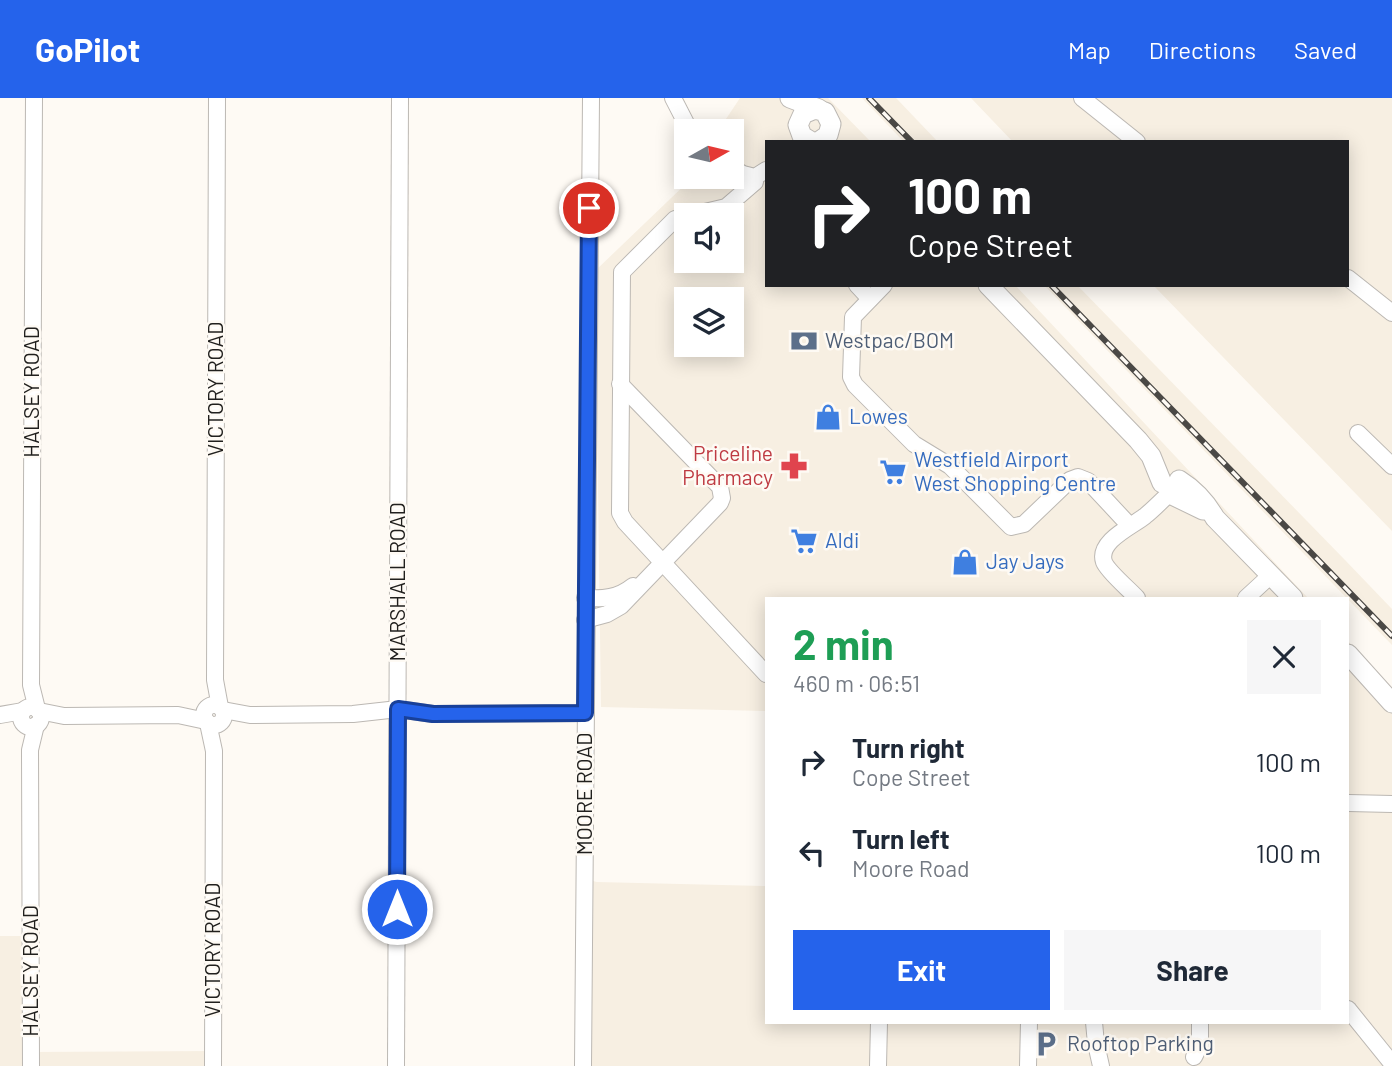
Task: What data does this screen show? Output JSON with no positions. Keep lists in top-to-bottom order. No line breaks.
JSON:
{"streets":{"street":["VICTORY ROAD","HALSEY ROAD","MARSHALL ROAD","MOORE ROAD"]},"places":{"bank":["Westpac/BOM"],"shop":["Lowes","Jay Jays"],"pharmacy":["Priceline Pharmacy"],"supermarket":["Westfield Airport West Shopping Centre","Aldi"],"parking":["Rooftop Parking"]},"north":"right","page":{"header":"GoPilot","nav":["Map","Directions","Saved"],"turn":["100 m","Cope Street"],"heading":["2 min","460 m · 06:51"],"list":[{"name":"Turn right","note":"Cope Street","value":"100 m"},{"name":"Turn left","note":"Moore Road","value":"100 m"}],"buttons":["Exit","Share"]}}
